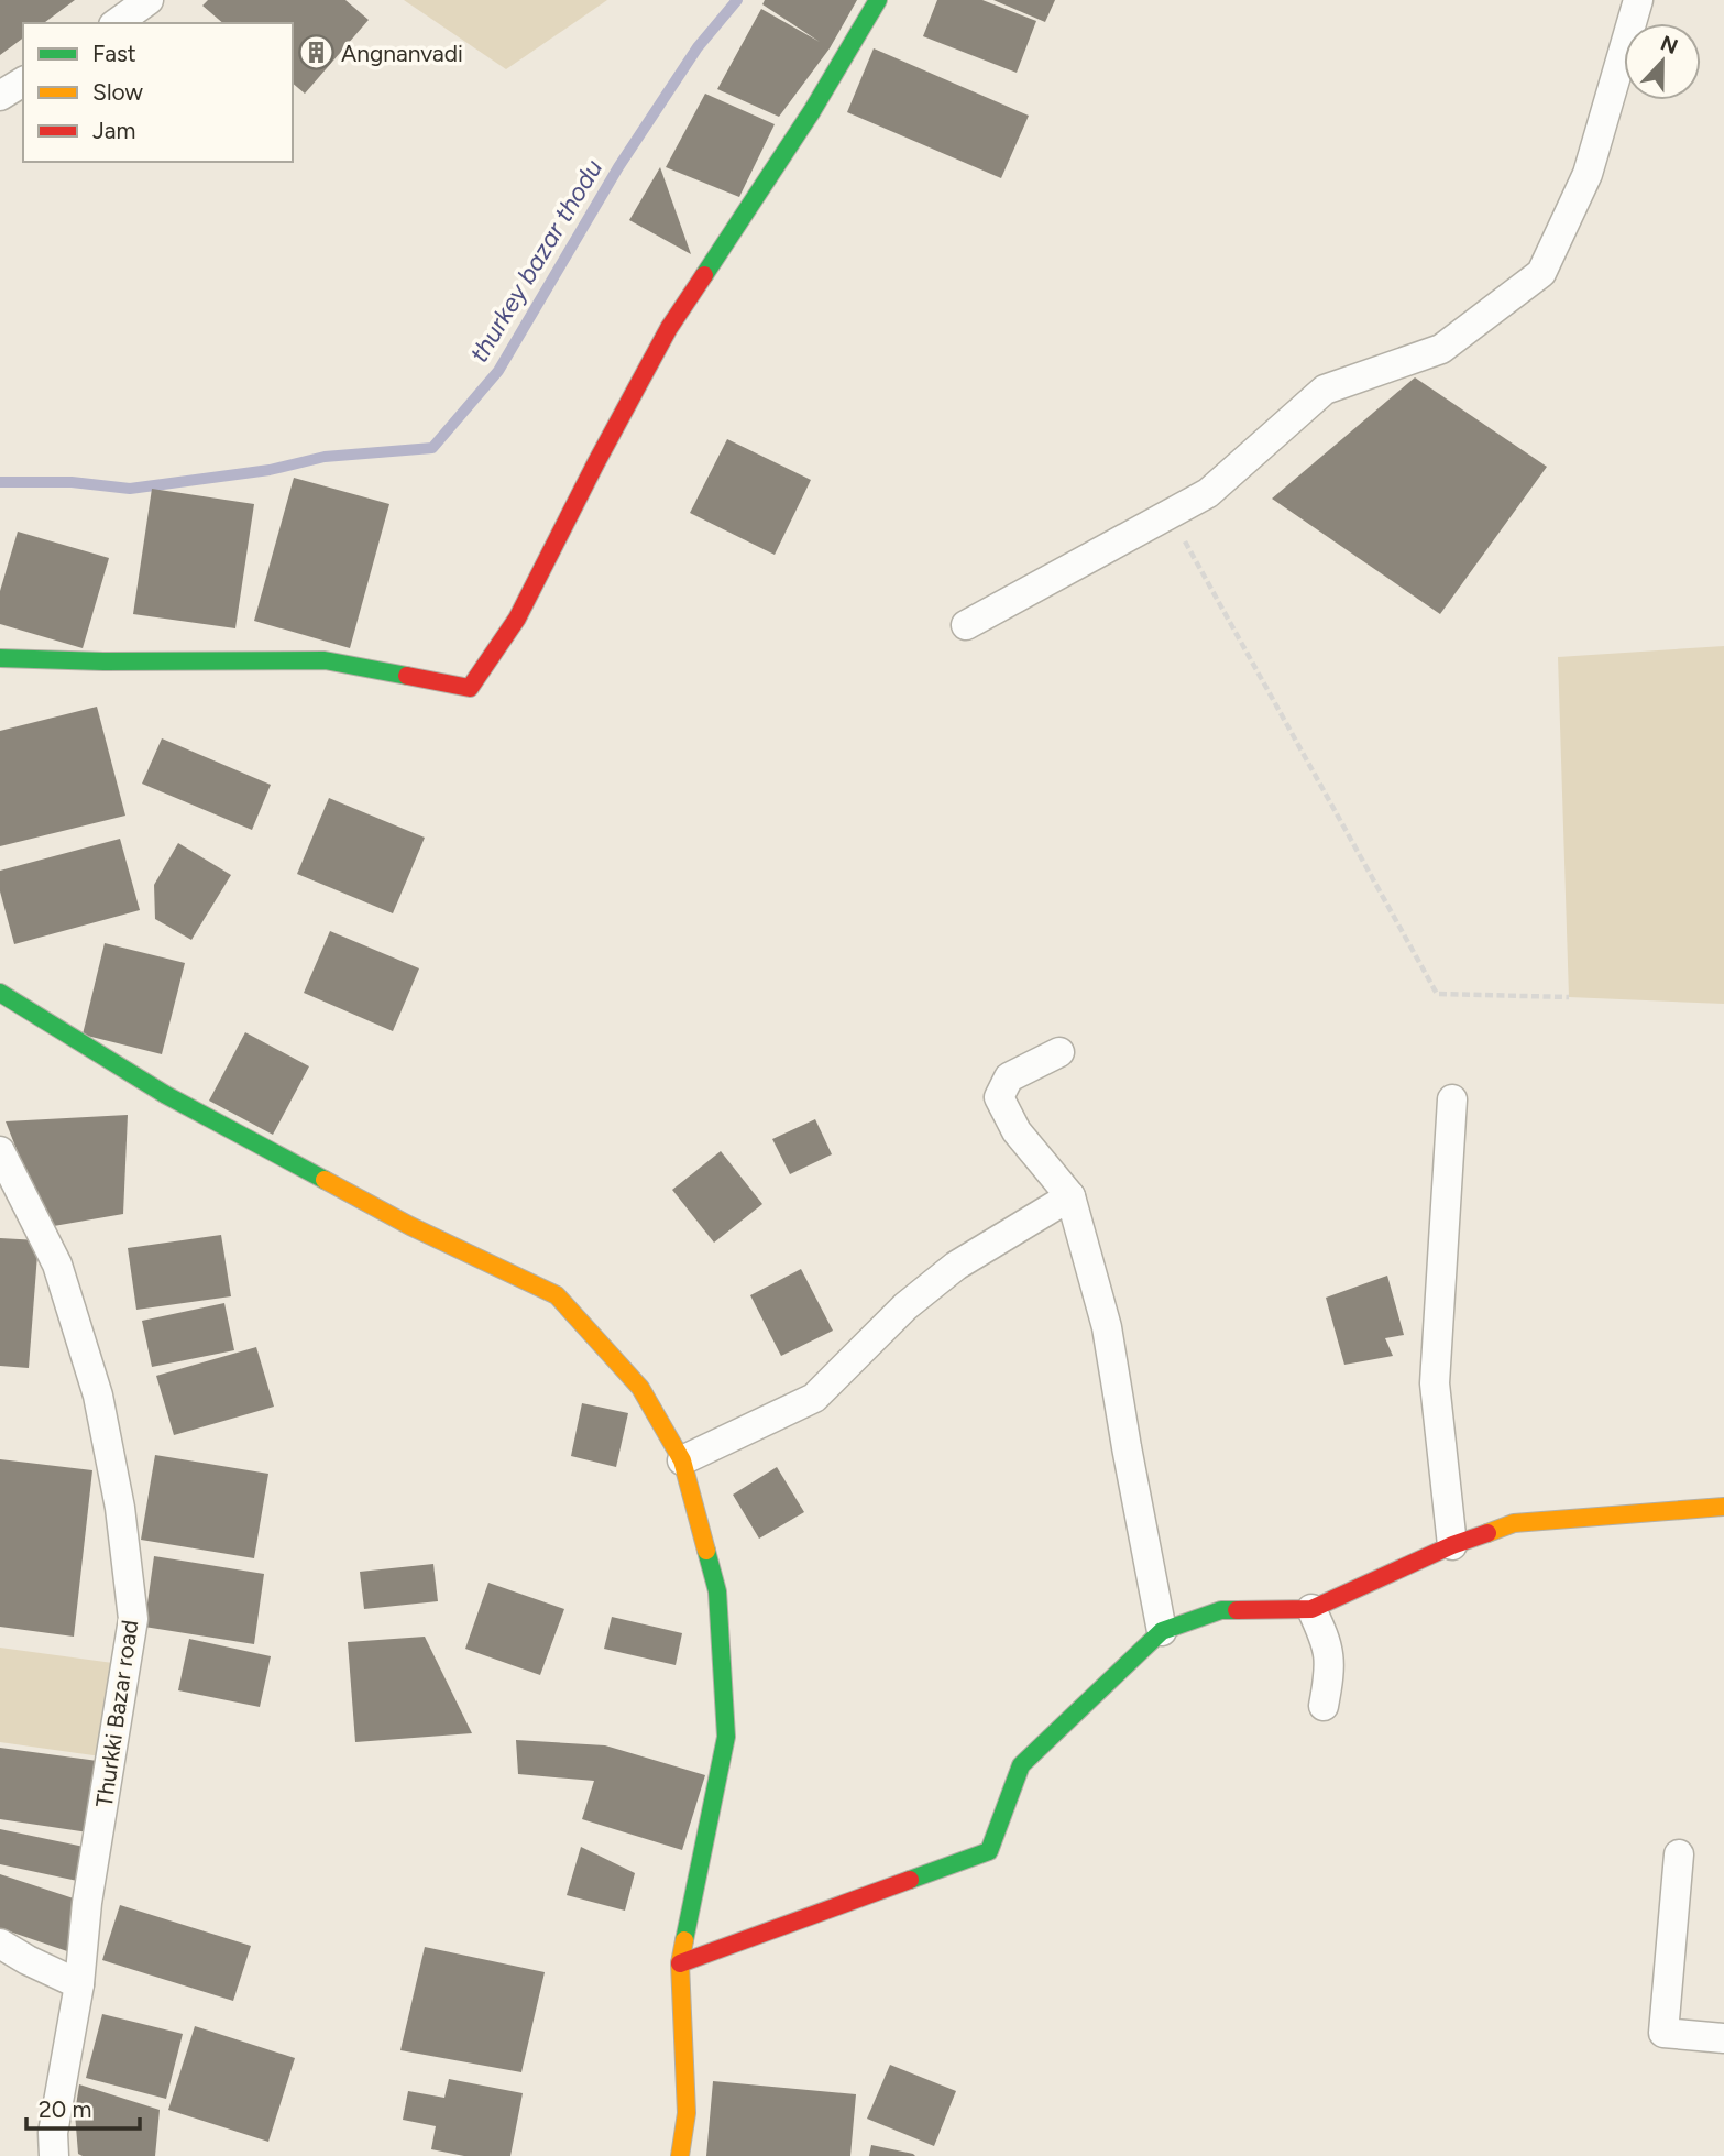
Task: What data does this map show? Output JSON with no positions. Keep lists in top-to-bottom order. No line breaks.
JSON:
{"streets":{"street":["Thurkki Bazar road"]},"water":["thurkey bazar thodu"],"places":{"building":["Angnanvadi"]},"legend":["Fast","Slow","Jam"],"scale_bar":"20 m","north":"top"}
